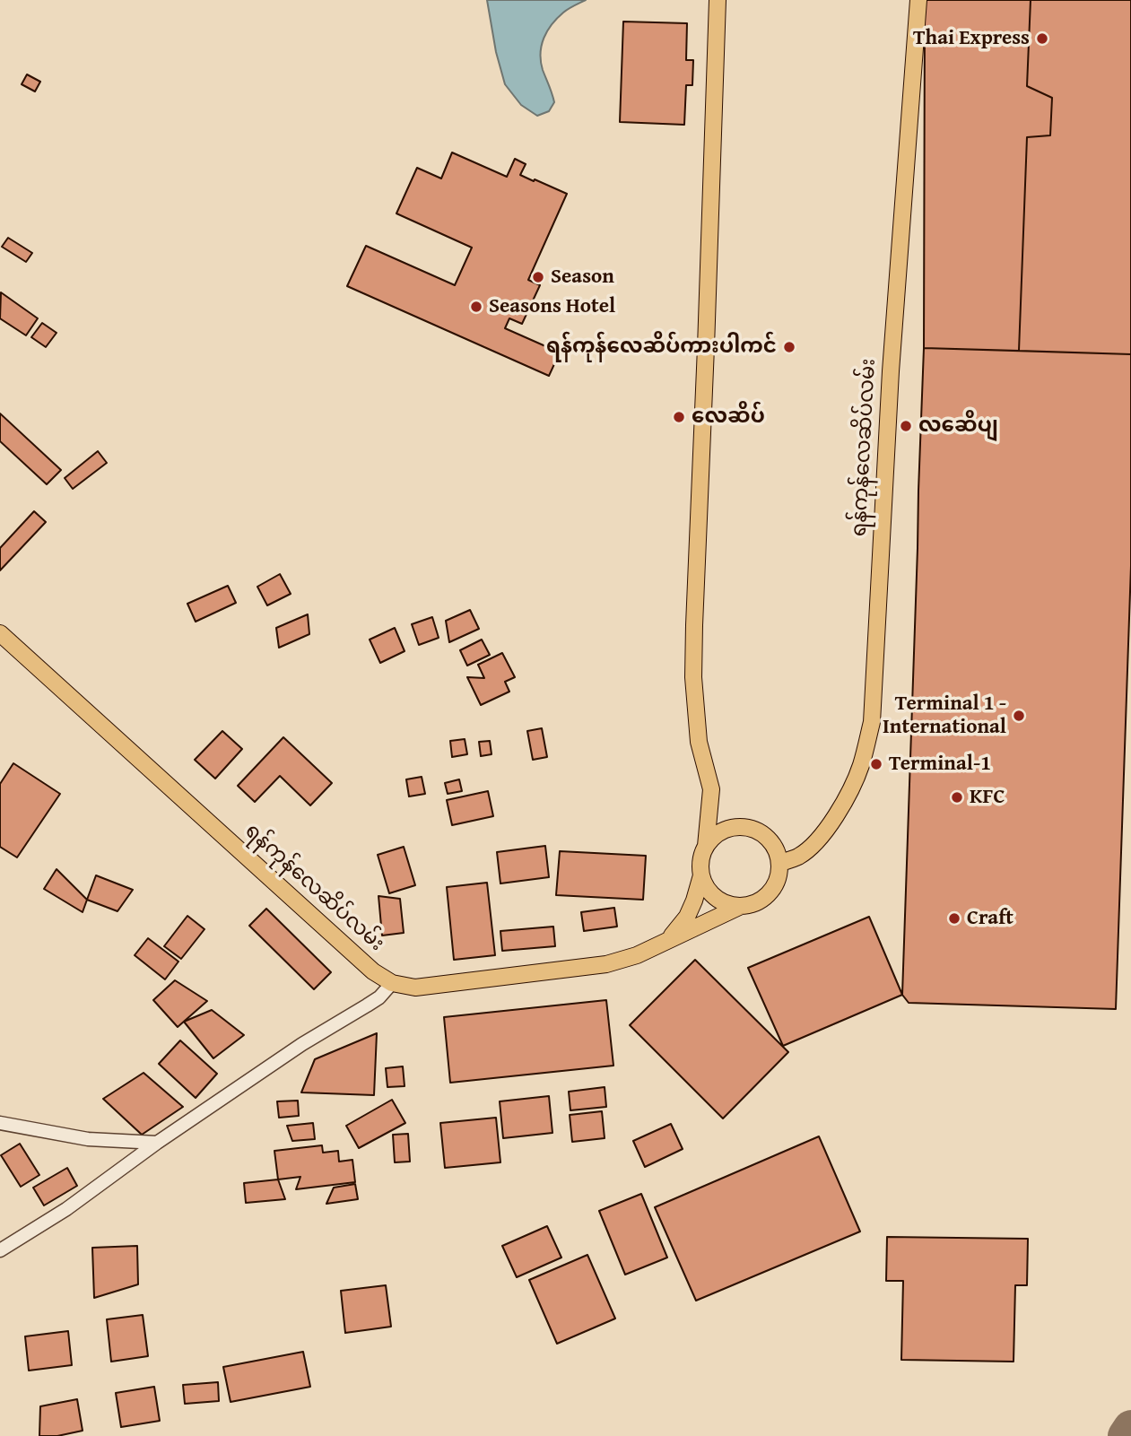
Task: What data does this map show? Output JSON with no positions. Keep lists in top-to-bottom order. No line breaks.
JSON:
{"streets":{"main road":["ရန်ကုန်လေဆိပ်လမ်း"]},"places":["Thai Express","Season","Seasons Hotel","ရန်ကုန်လေဆိပ်ကားပါကင်","လေဆိပ်","လဆေိပျ","Terminal 1 - International","Terminal-1","KFC","Craft"]}
